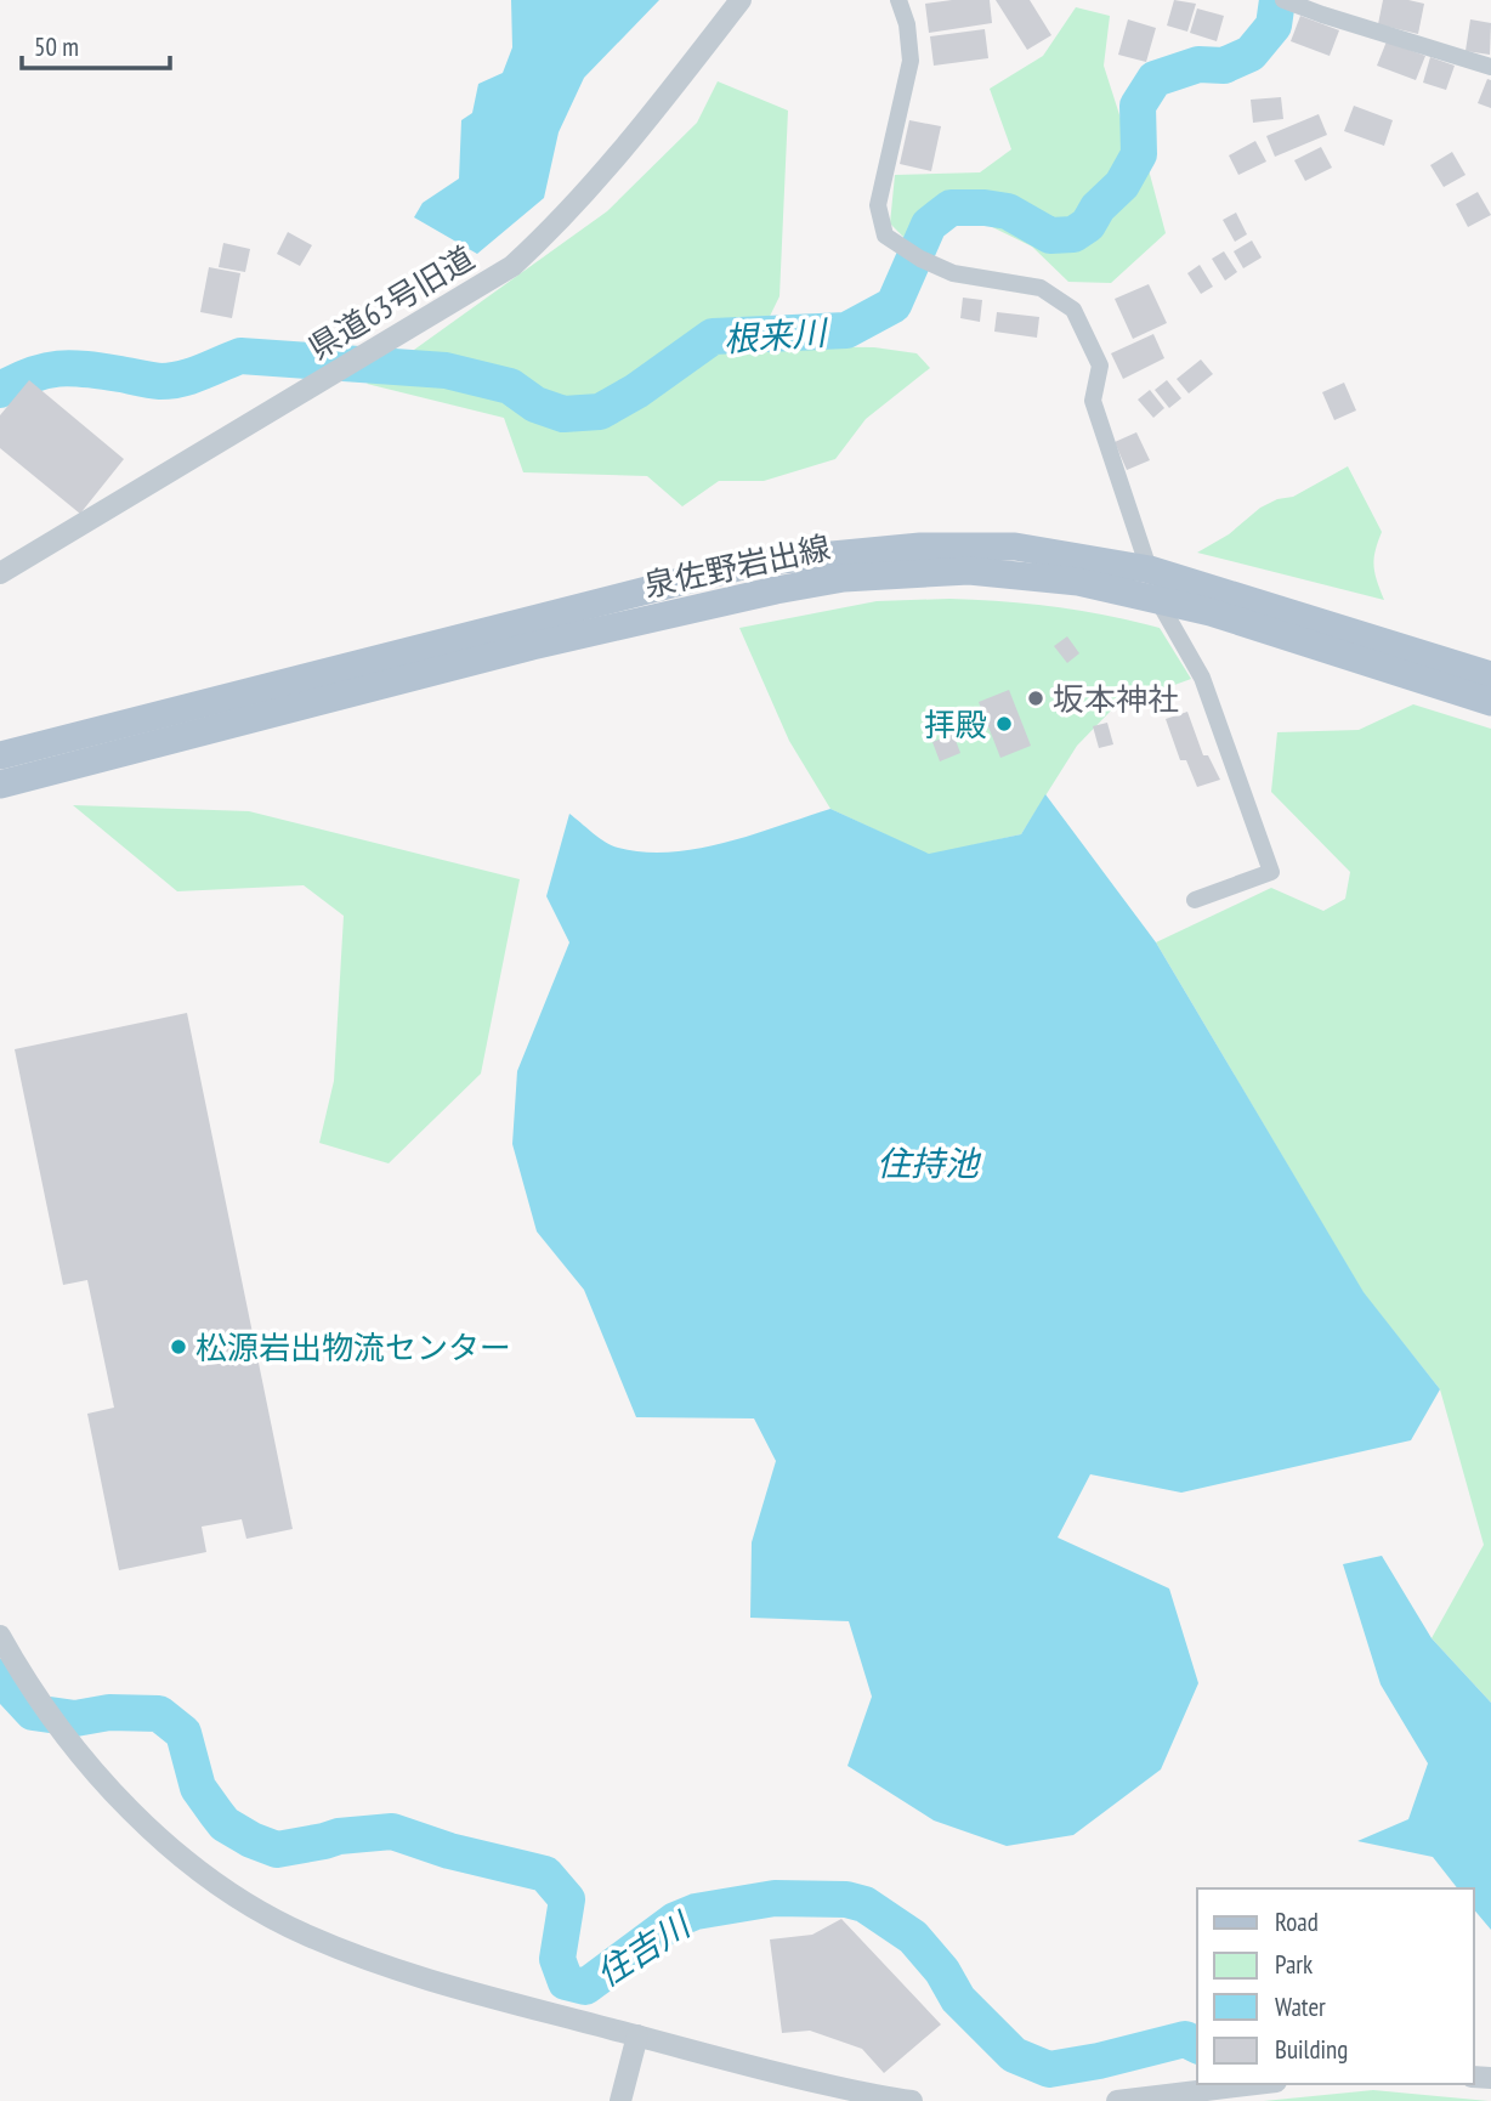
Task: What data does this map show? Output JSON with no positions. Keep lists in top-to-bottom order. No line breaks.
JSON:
{"streets":{"main road":["泉佐野岩出線"],"street":["県道63号旧道"]},"water":["根来川","住持池","住吉川"],"places":["坂本神社","拝殿","松源岩出物流センター"],"legend":["Road","Park","Water","Building"],"scale_bar":"50 m"}
